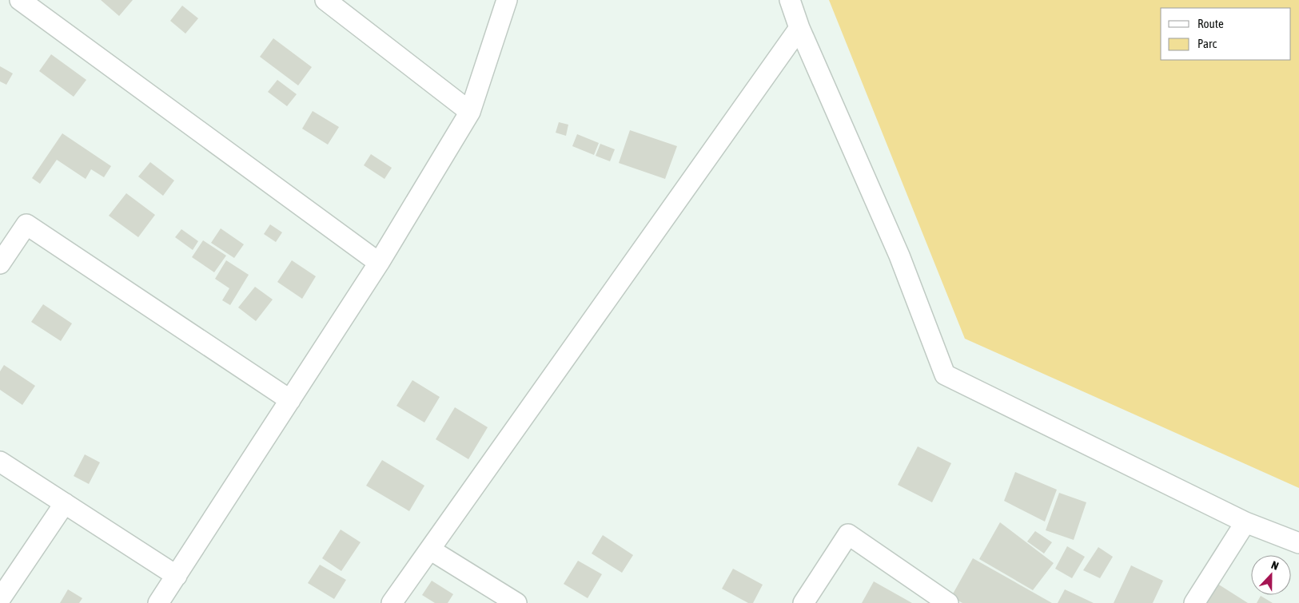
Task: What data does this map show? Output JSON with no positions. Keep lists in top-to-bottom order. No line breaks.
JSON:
{"legend":["Route","Parc"],"north":"top"}
